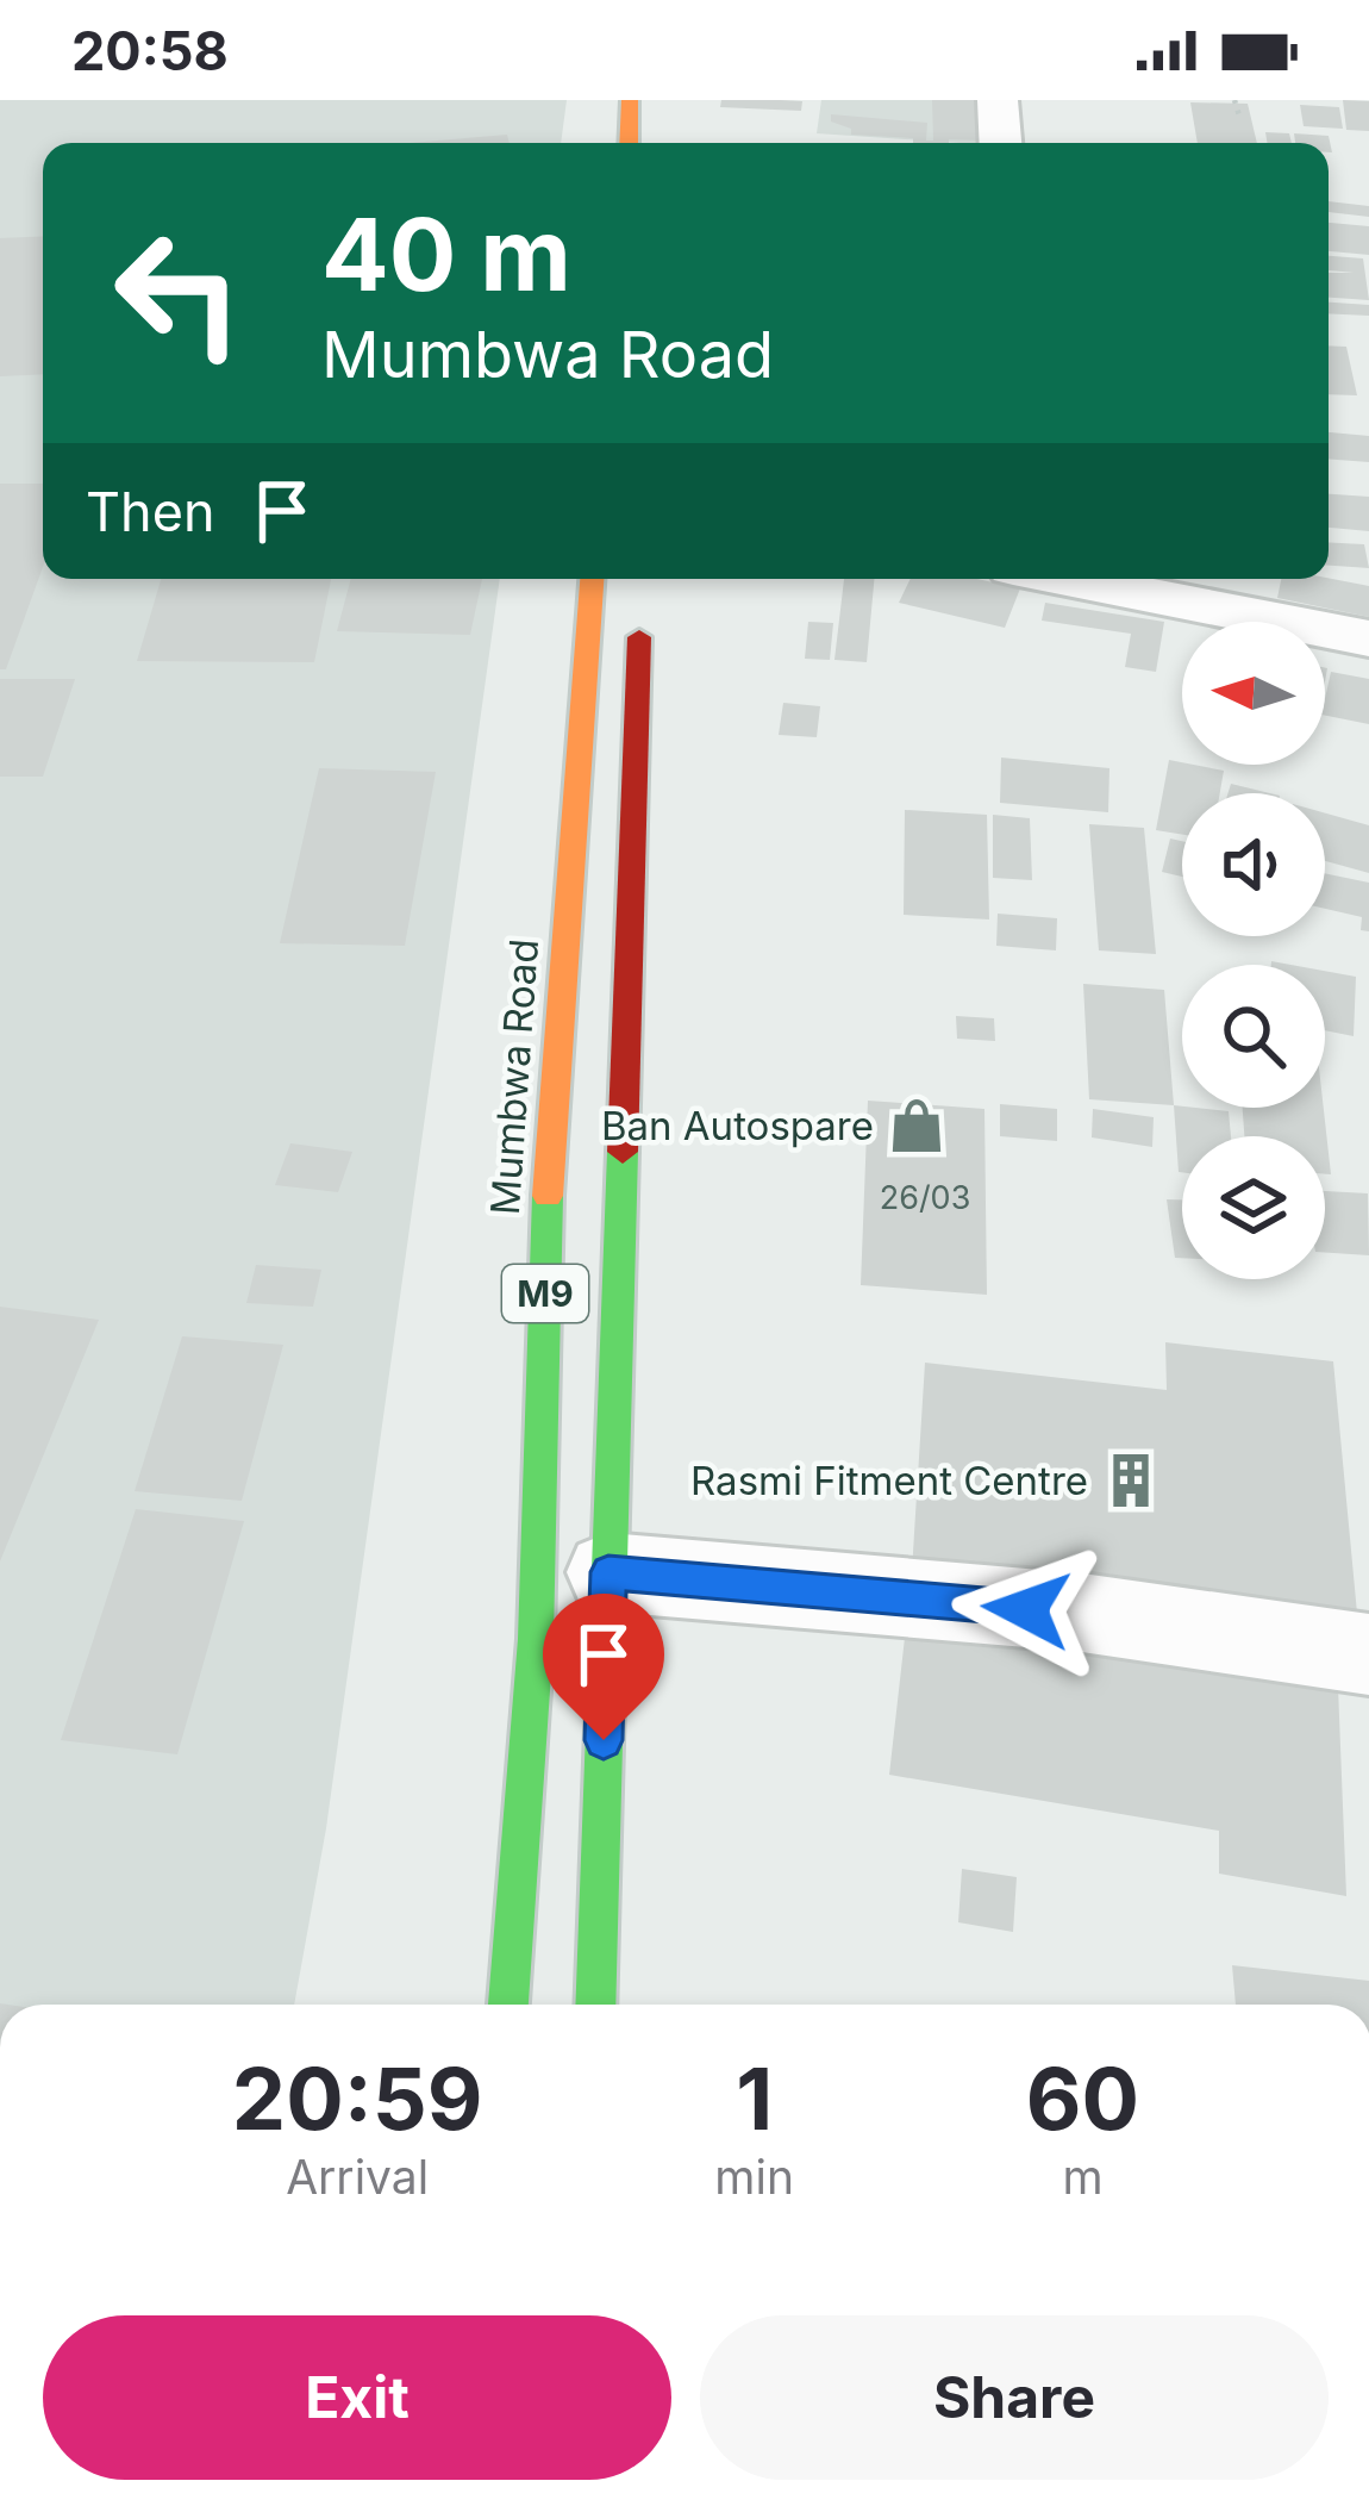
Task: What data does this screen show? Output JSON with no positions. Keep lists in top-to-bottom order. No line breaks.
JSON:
{"streets":{"main road":["Mumbwa Road","M9"]},"places":{"shop":["Ban Autospare"],"building":["Rasmi Fitment Centre"]},"house_numbers":["26/03"],"north":"left","page":{"status":"20:58","turn":["40 m","Mumbwa Road"],"then":"Then","eta":["20:59","Arrival","1","min","60","m"],"buttons":["Exit","Share"]}}
